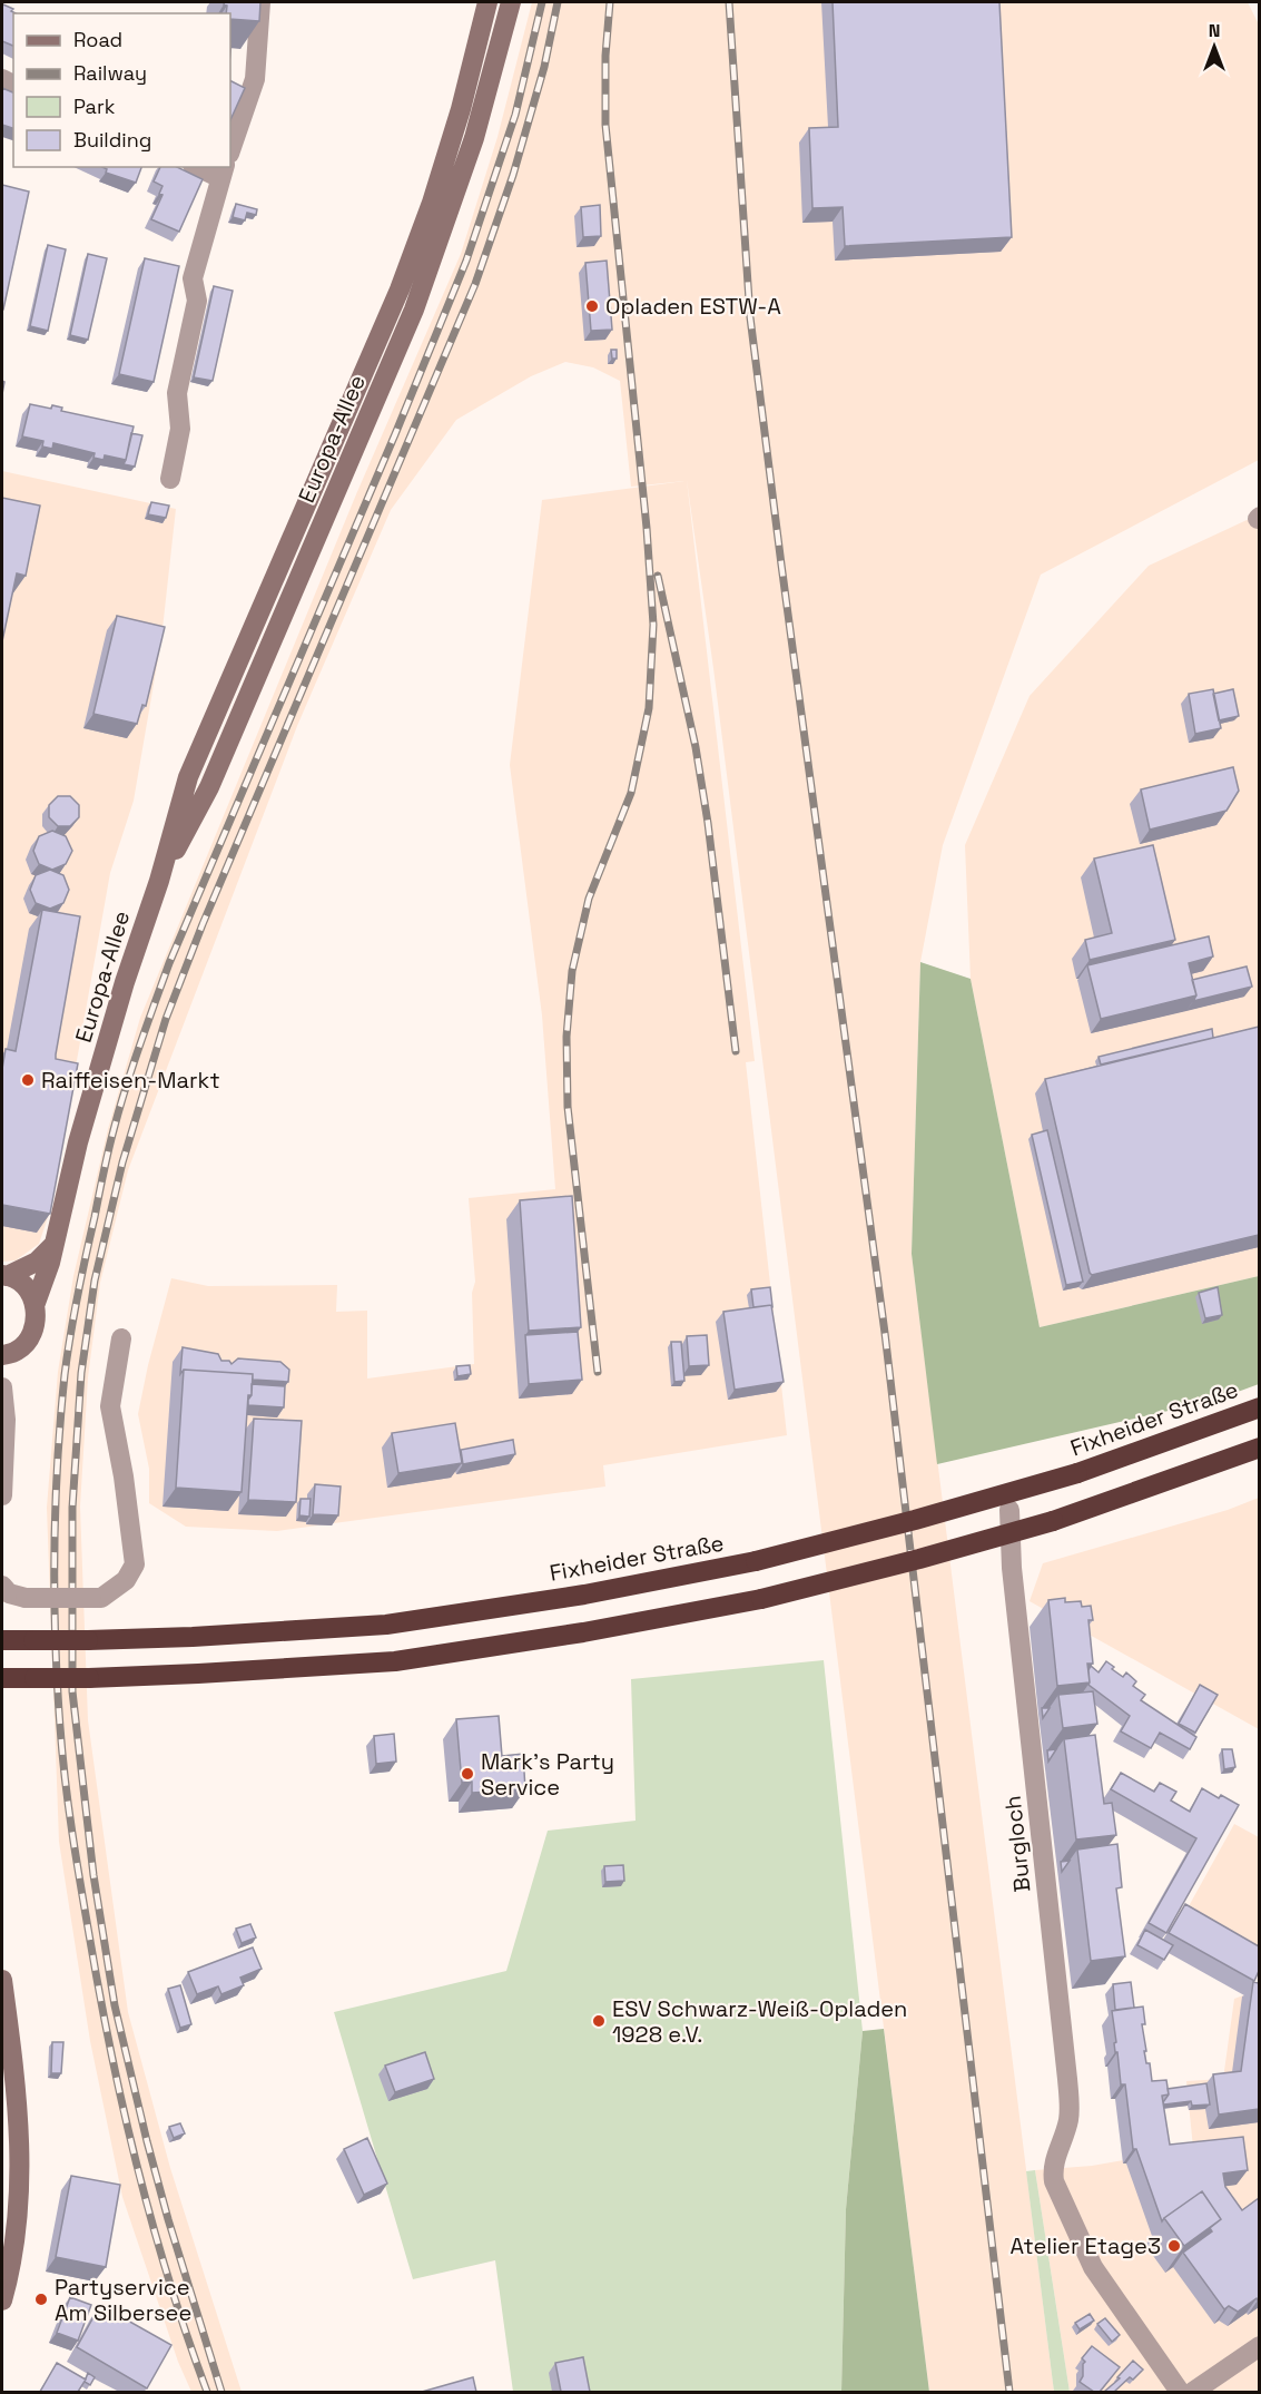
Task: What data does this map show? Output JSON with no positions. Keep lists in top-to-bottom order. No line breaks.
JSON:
{"streets":{"highway":["Fixheider Straße"],"main road":["Europa-Allee"],"street":["Burgloch"]},"places":["Opladen ESTW-A","Raiffeisen-Markt","Mark's Party Service","ESV Schwarz-Weiß-Opladen 1928 e.V.","Atelier Etage3","Partyservice Am Silbersee"],"legend":["Road","Railway","Park","Building"],"north":"top"}
